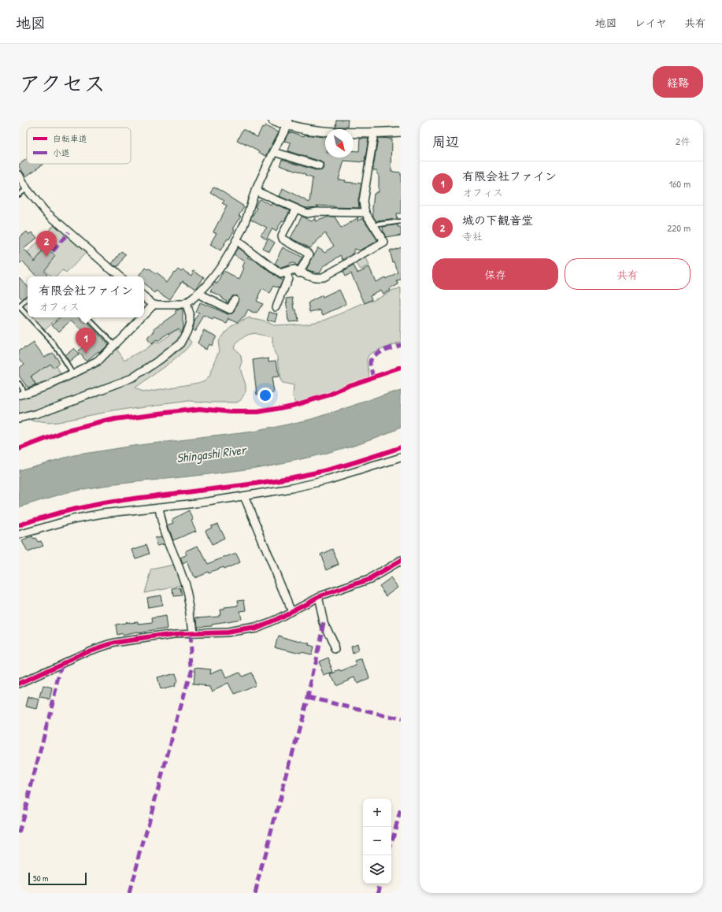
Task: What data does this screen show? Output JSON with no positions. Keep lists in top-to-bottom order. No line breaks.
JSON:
{"water":["Shingashi River"],"legend":["自転車道","小道"],"scale_bar":"50 m","north":"bottom right","page":{"header":"地図","nav":["地図","レイヤ","共有"],"title":"アクセス","buttons":["経路",["保存","共有"]],"heading":["周辺","2件"],"list":[{"mark":"1","name":"有限会社ファイン","note":"オフィス","value":"160 m"},{"mark":"2","name":"城の下観音堂","note":"寺社","value":"220 m"}],"pins":["2","1"],"popup":["有限会社ファイン","オフィス"],"map_buttons":["+","−"],"scale":"50 m"}}
